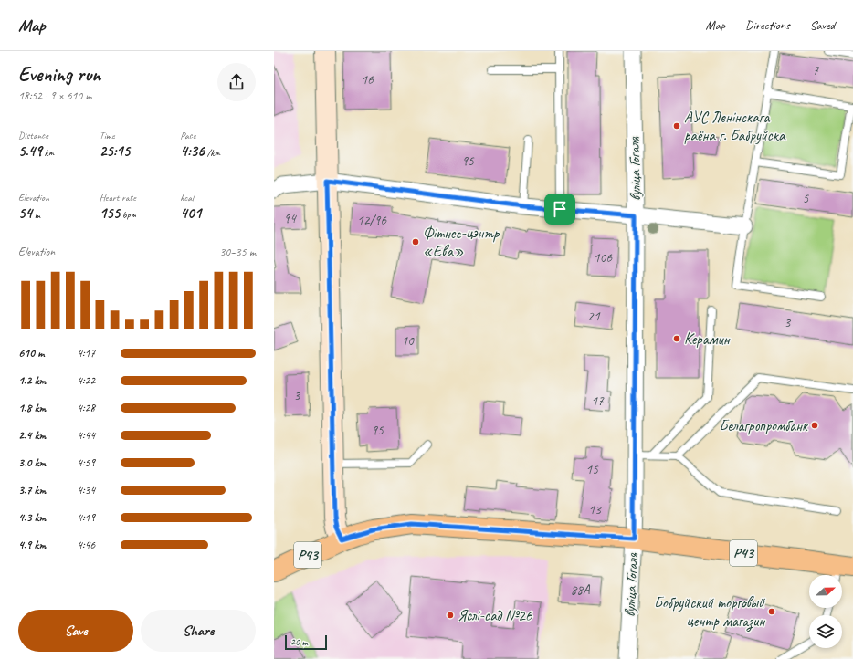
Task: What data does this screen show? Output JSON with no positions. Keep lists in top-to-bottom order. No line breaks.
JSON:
{"streets":{"main road":["Р43"],"street":["вуліца Гогаля"]},"crossings":[["вуліца Гогаля","Р43"]],"places":["АУС Ленінскага раёна г. Бабруйска","Фітнес-цэнтр «Ева»","Керамин","Белагропромбанк","Бобруйский торговый центр магазин","Яслі-сад №26"],"house_numbers":["7","16","95","5","94","12/96","106","21","3","10","3","17","95","15","13","88А"],"scale_bar":"20 m","north":"right","page":{"header":"Map","nav":["Map","Directions","Saved"],"heading":["Evening run","18:52 · 9 × 610 m"],"stats":[["Distance","5.49 km"],["Time","25:15"],["Pace","4:36 /km"],["Elevation","54 m"],["Heart rate","155 bpm"],["kcal","401"]],"chart":["Elevation","30–35 m"],"list":[{"name":"610 m","note":"4:17"},{"name":"1.2 km","note":"4:22"},{"name":"1.8 km","note":"4:28"},{"name":"2.4 km","note":"4:44"},{"name":"3.0 km","note":"4:59"},{"name":"3.7 km","note":"4:34"},{"name":"4.3 km","note":"4:19"},{"name":"4.9 km","note":"4:46"}],"buttons":["Save","Share"],"scale":"20 m"}}
